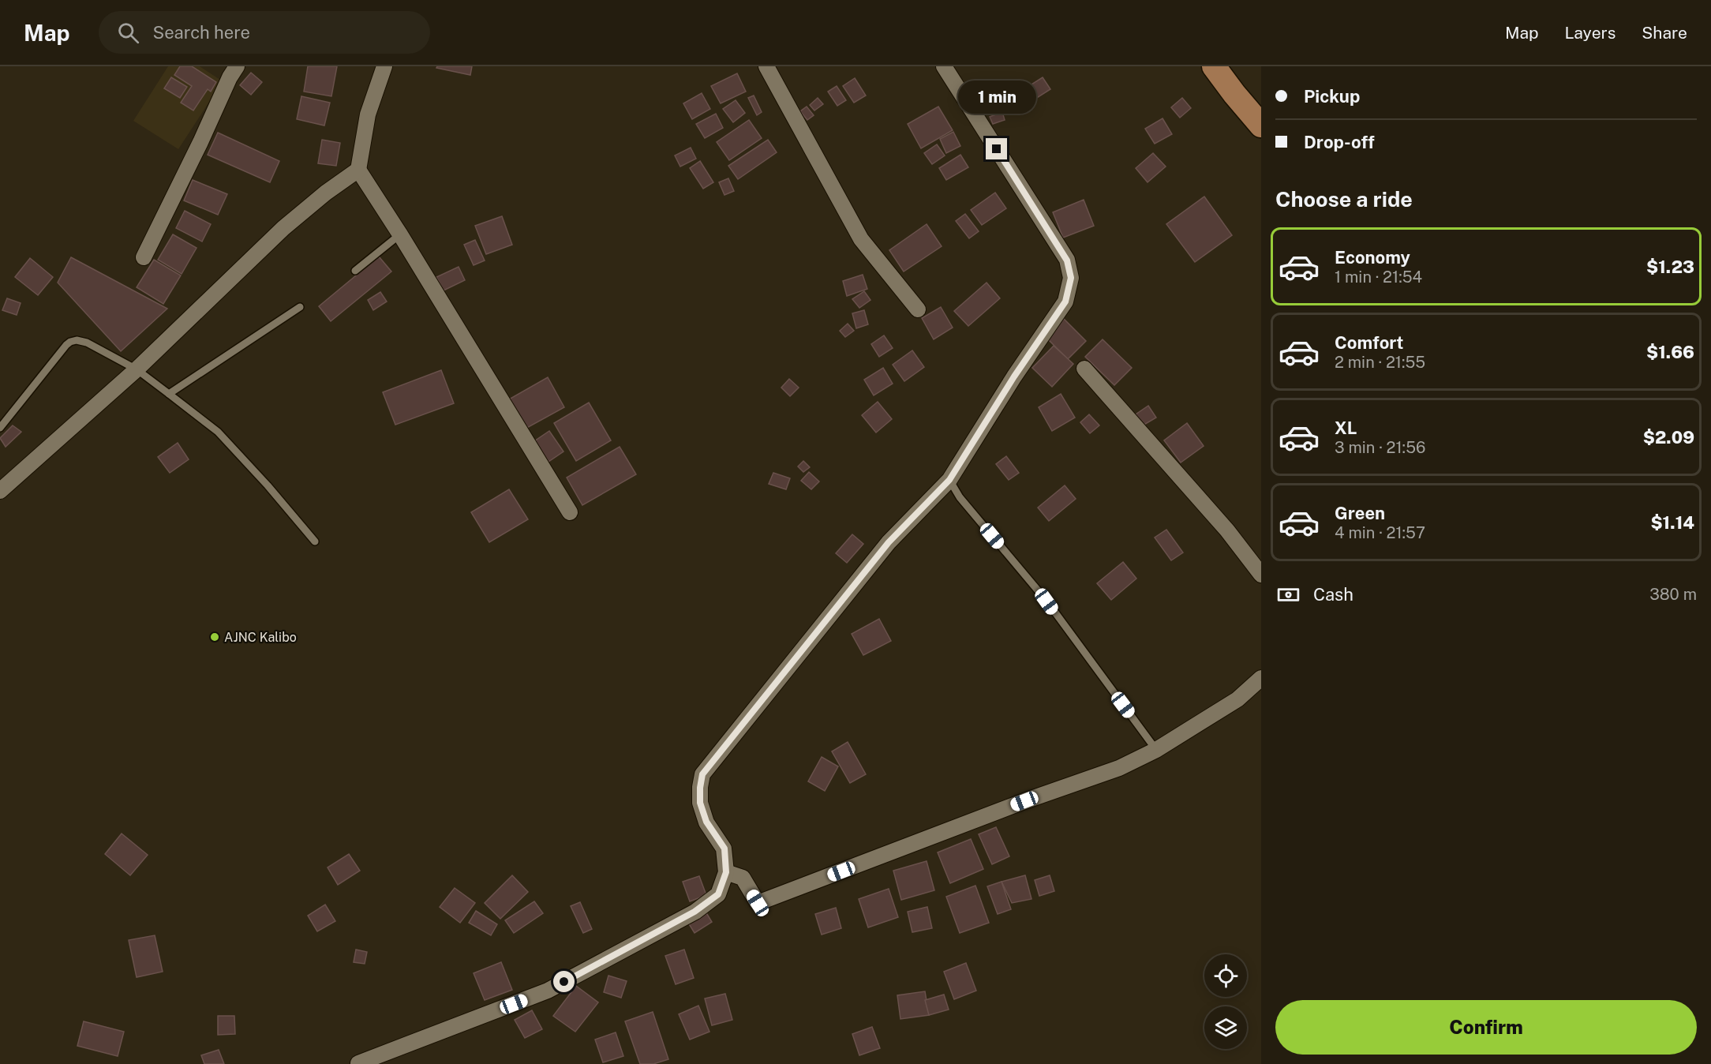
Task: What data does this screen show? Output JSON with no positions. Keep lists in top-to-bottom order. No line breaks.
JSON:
{"places":["AJNC Kalibo"],"page":{"header":"Map","search":"Search here","nav":["Map","Layers","Share"],"banner":["Pickup","Drop-off"],"bubble":"1 min","heading":"Choose a ride","list":[{"name":"Economy","note":"1 min · 21:54","value":"$1.23"},{"name":"Comfort","note":"2 min · 21:55","value":"$1.66"},{"name":"XL","note":"3 min · 21:56","value":"$2.09"},{"name":"Green","note":"4 min · 21:57","value":"$1.14"}],"pay":["Cash","380 m"],"buttons":"Confirm"}}
